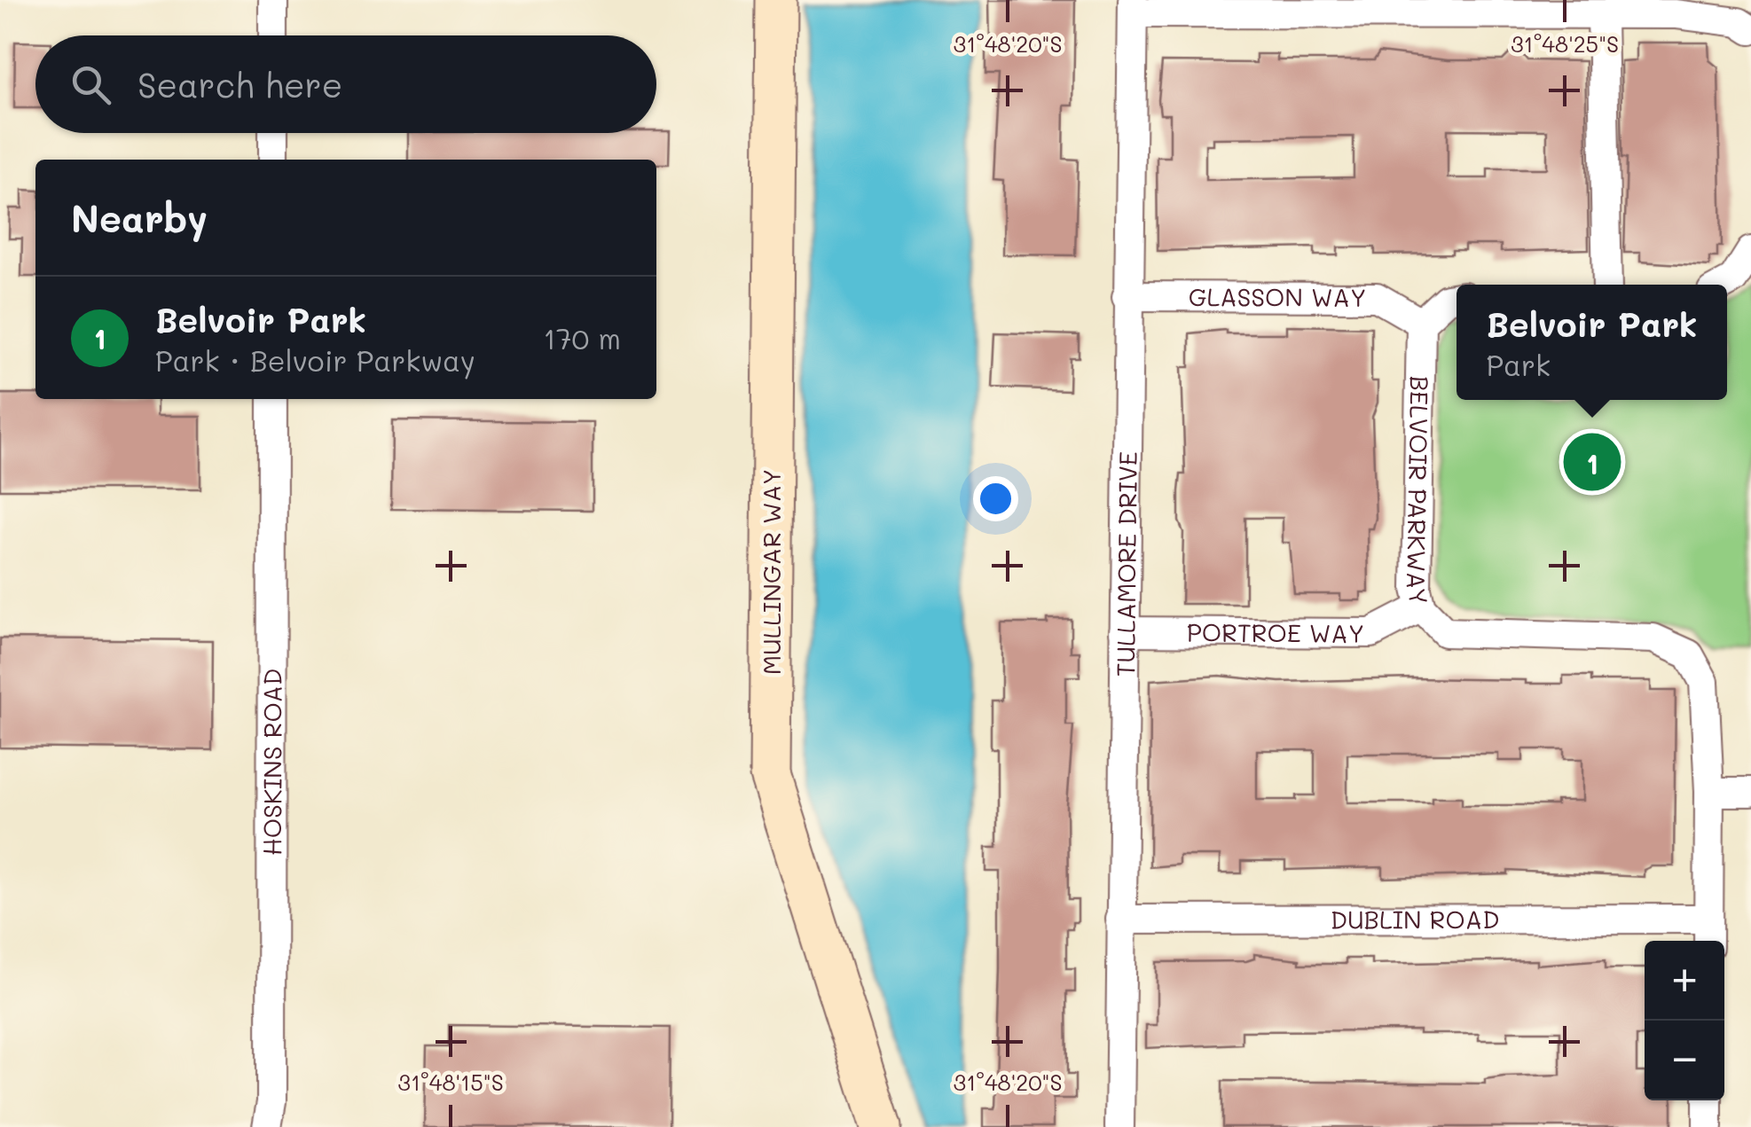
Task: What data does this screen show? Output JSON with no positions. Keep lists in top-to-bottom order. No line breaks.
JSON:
{"streets":{"street":["GLASSON WAY","BELVOIR PARKWAY","TULLAMORE DRIVE","MULLINGAR WAY","PORTROE WAY","HOSKINS ROAD","DUBLIN ROAD"]},"crossings":[["GLASSON WAY","BELVOIR PARKWAY"],["GLASSON WAY","TULLAMORE DRIVE"],["BELVOIR PARKWAY","PORTROE WAY"],["BELVOIR PARKWAY","DUBLIN ROAD"],["TULLAMORE DRIVE","PORTROE WAY"],["TULLAMORE DRIVE","DUBLIN ROAD"]],"page":{"search":"Search here","heading":"Nearby","list":[{"mark":"1","name":"Belvoir Park","note":"Park · Belvoir Parkway","value":"170 m"}],"popup":["Belvoir Park","Park"],"pins":"1","map_buttons":["+","−"]},"coordinates":["31°48'20\"S","31°48'25\"S","31°48'15\"S"]}
